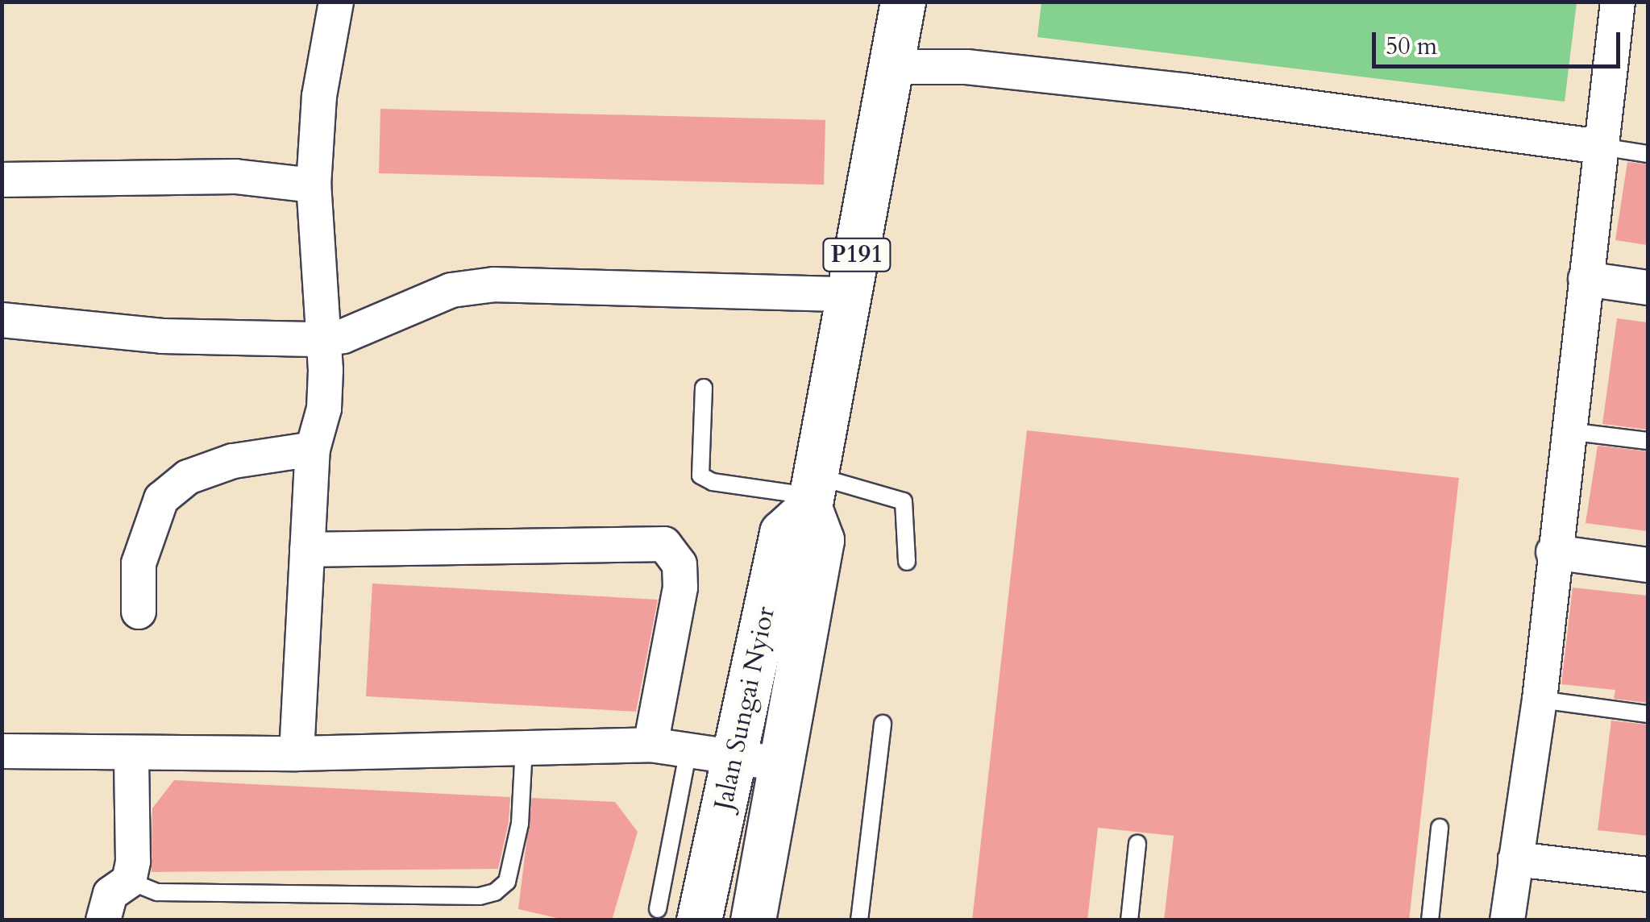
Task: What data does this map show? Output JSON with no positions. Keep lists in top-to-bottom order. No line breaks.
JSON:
{"streets":{"main road":["P191","Jalan Sungai Nyior"]},"scale_bar":"50 m"}
